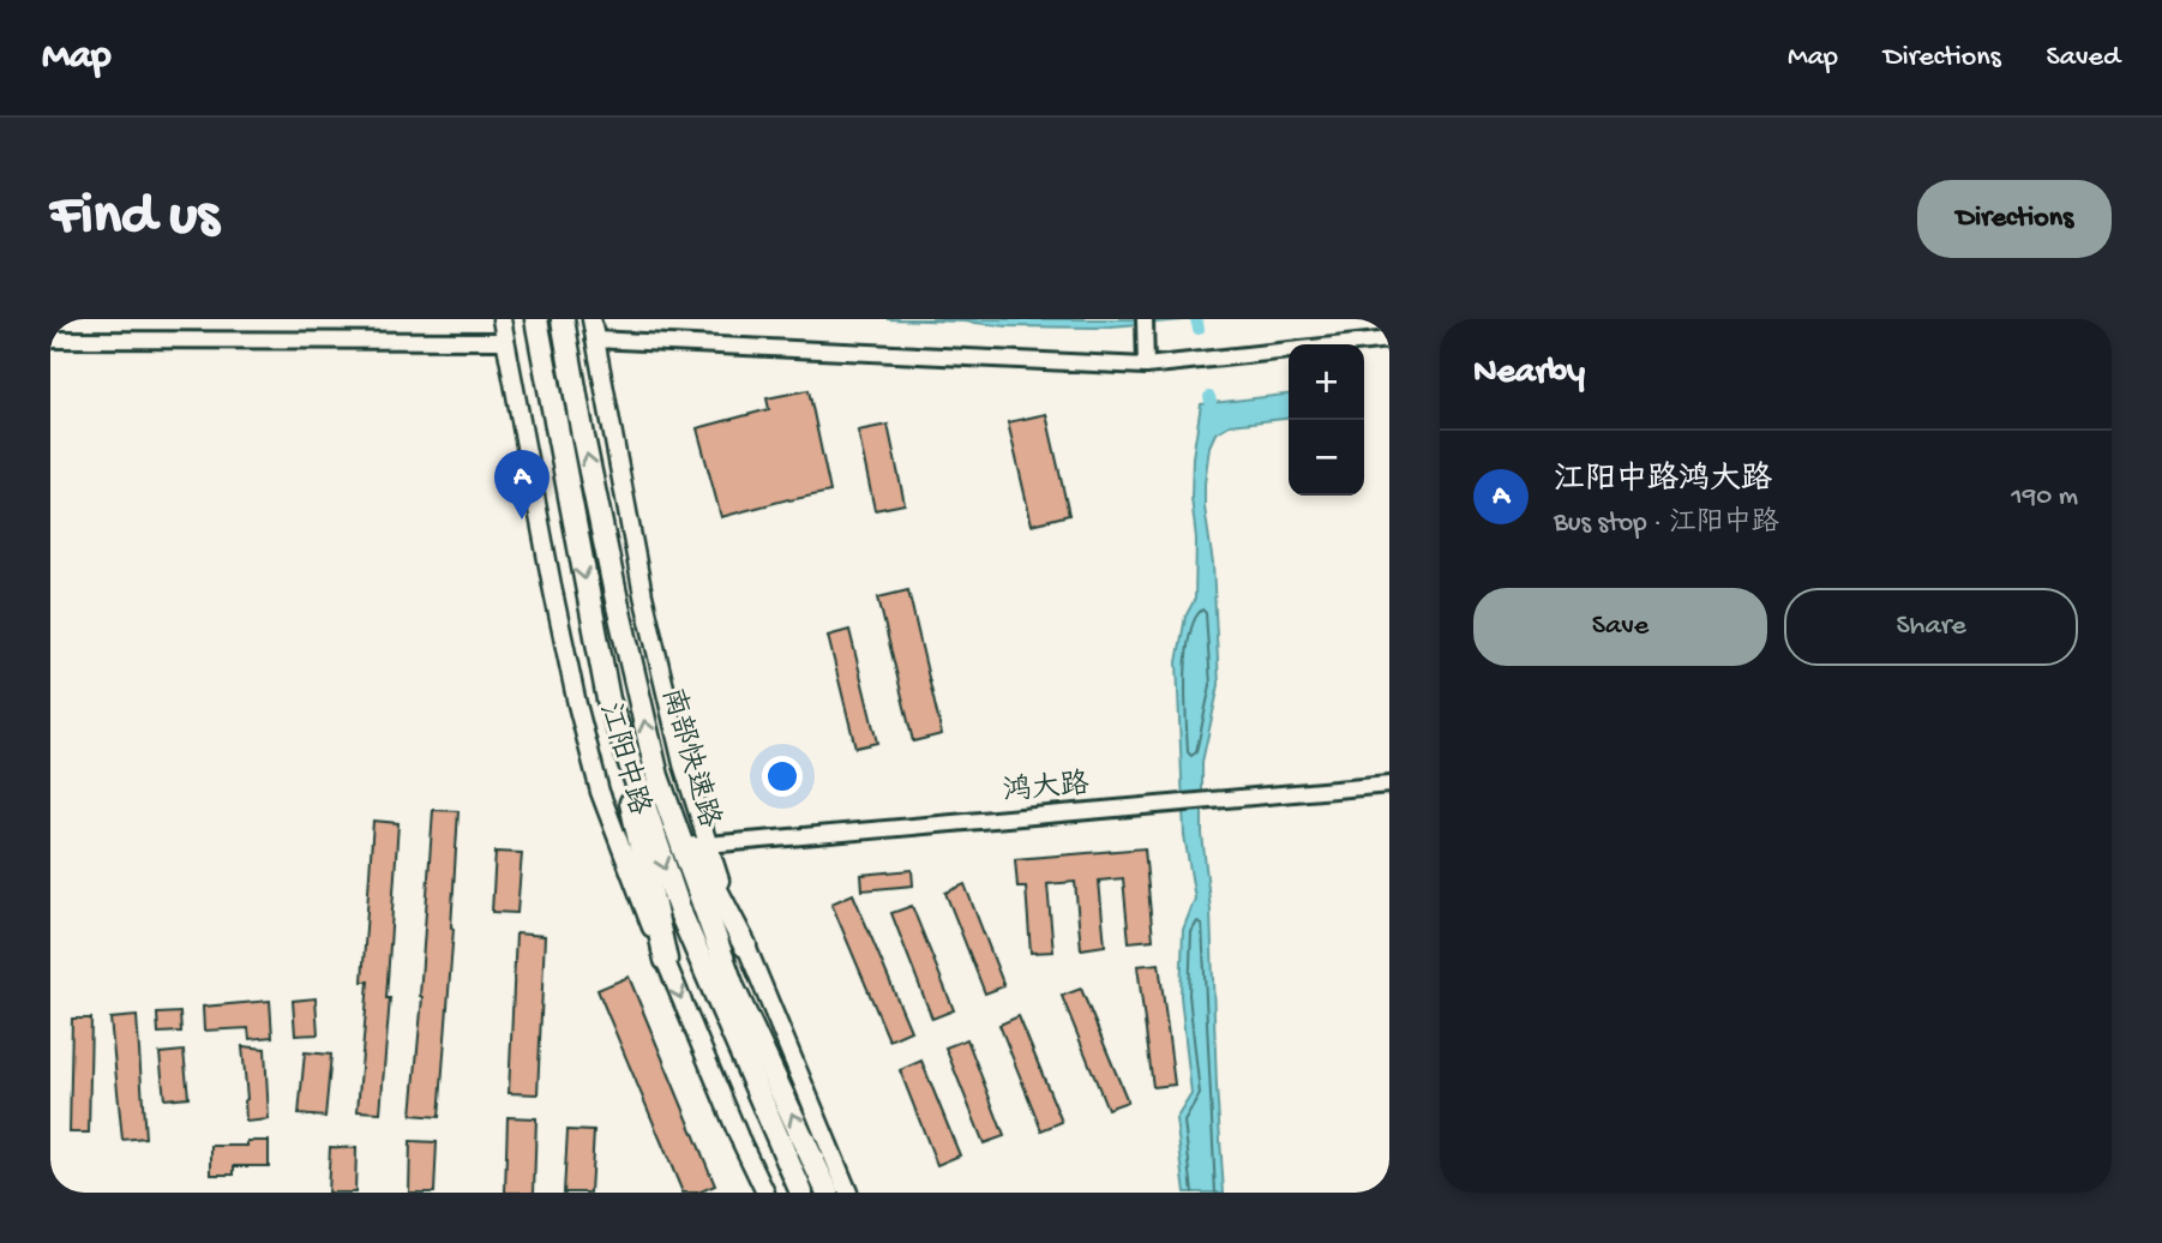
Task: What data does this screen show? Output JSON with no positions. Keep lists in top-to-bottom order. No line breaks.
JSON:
{"streets":{"highway":["南部快速路"],"main road":["江阳中路"],"street":["鸿大路"]},"crossings":[["江阳中路","鸿大路"]],"page":{"header":"Map","nav":["Map","Directions","Saved"],"buttons":["Directions",["Save","Share"]],"title":"Find us","heading":"Nearby","map_buttons":["+","−"],"list":[{"mark":"A","name":"江阳中路鸿大路","note":"Bus stop · 江阳中路","value":"190 m"}],"pins":"A"}}
